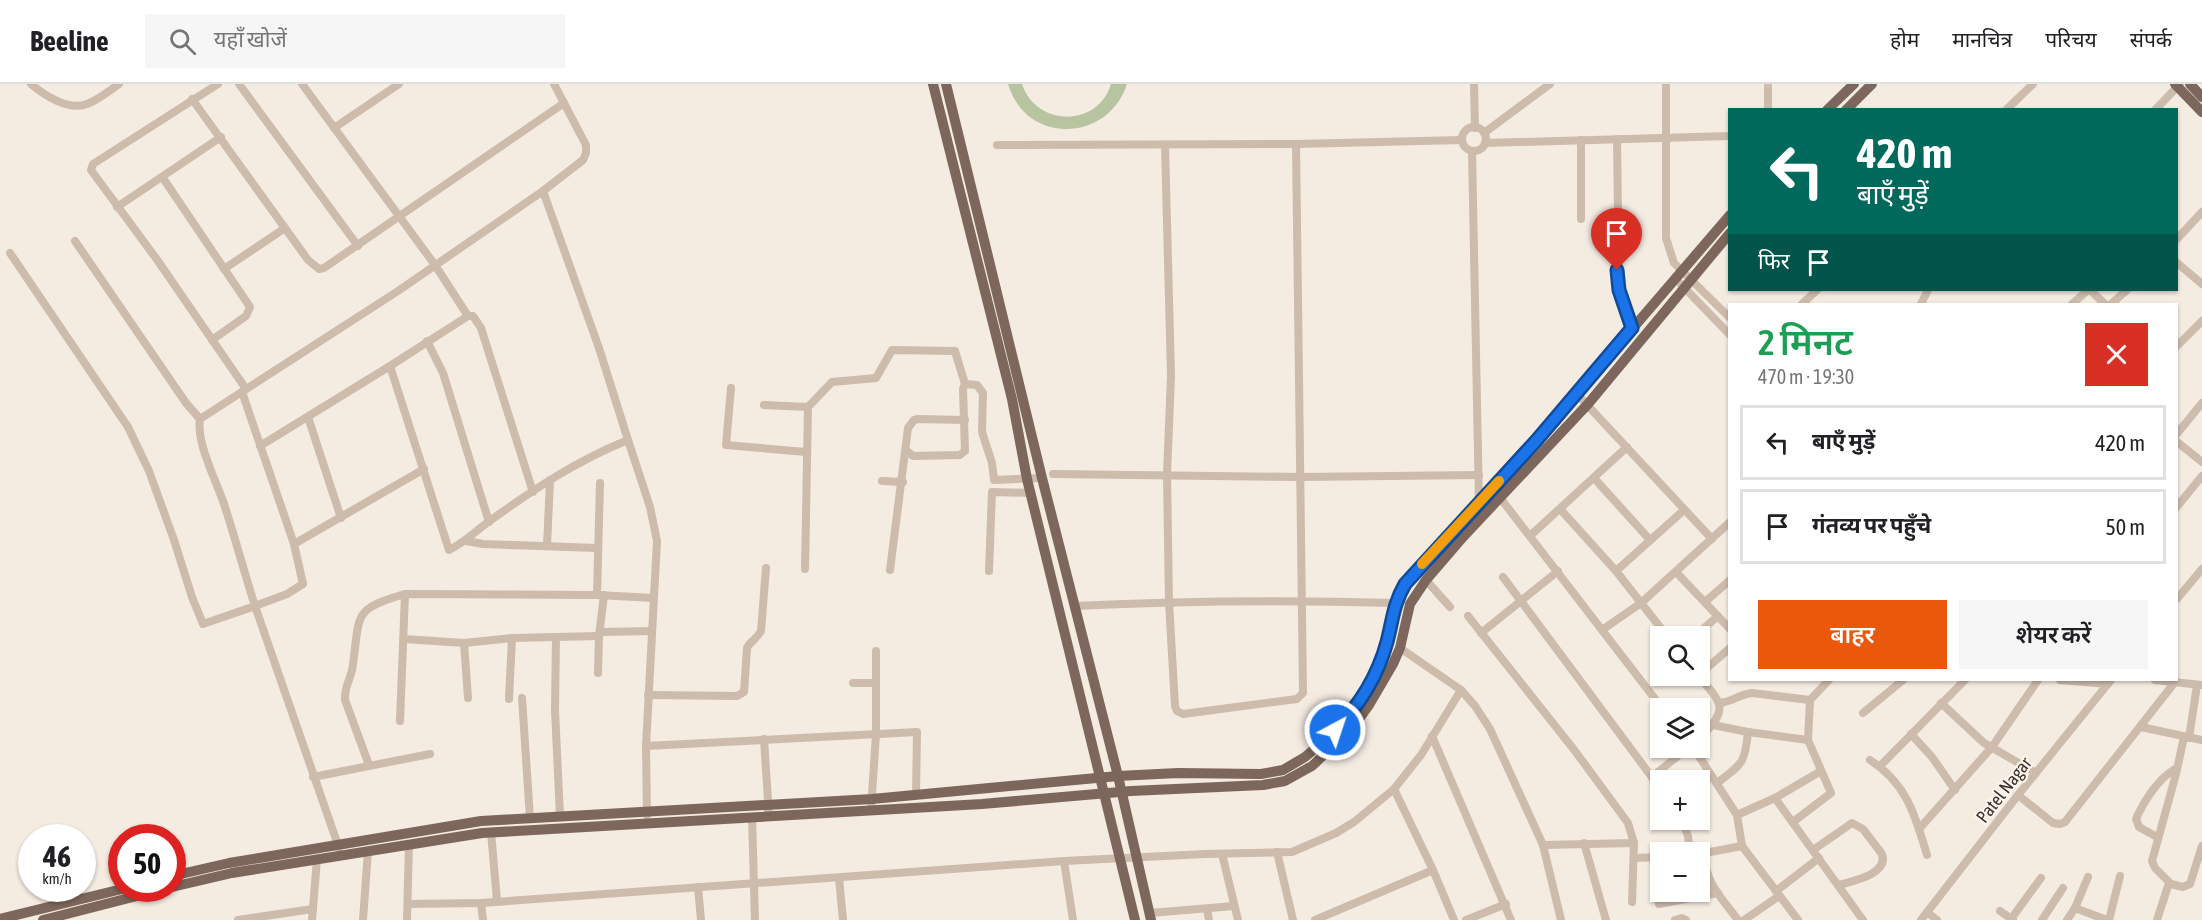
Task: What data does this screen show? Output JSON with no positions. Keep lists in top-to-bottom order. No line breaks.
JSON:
{"streets":{"street":["Patel Nagar"]},"page":{"header":"Beeline","search":"यहाँ खोजें","nav":["होम","मानचित्र","परिचय","संपर्क"],"turn":["420 m","बाएँ मुड़ें"],"then":"फिर","heading":["2 मिनट","470 m · 19:30"],"list":[{"name":"बाएँ मुड़ें","value":"420 m"},{"name":"गंतव्य पर पहुँचे","value":"50 m"}],"buttons":["बाहर","शेयर करें"],"map_buttons":["+","−"],"speed":"46 km/h","limit":"50"}}
